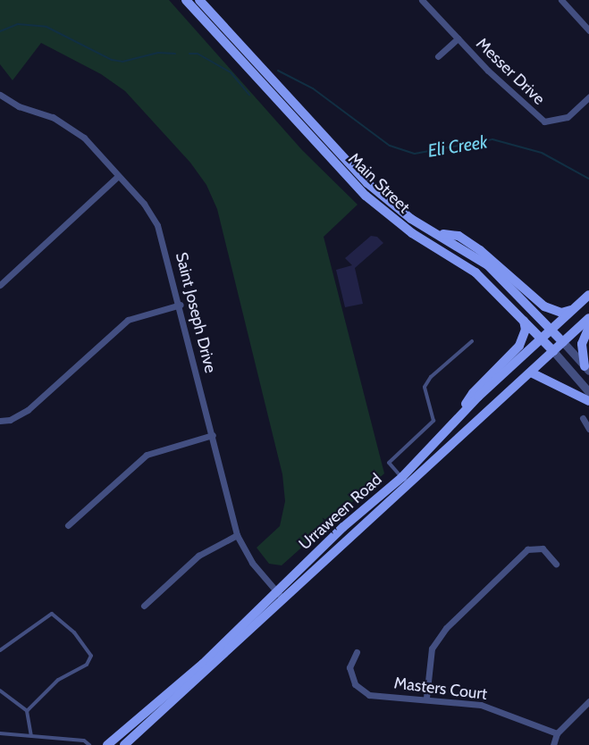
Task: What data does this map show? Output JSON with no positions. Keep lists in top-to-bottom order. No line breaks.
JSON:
{"streets":{"main road":["Main Street","Urraween Road"],"street":["Messer Drive","Saint Joseph Drive","Masters Court"]},"crossings":[["Main Street","Urraween Road"],["Saint Joseph Drive","Urraween Road"]],"water":["Eli Creek"]}
